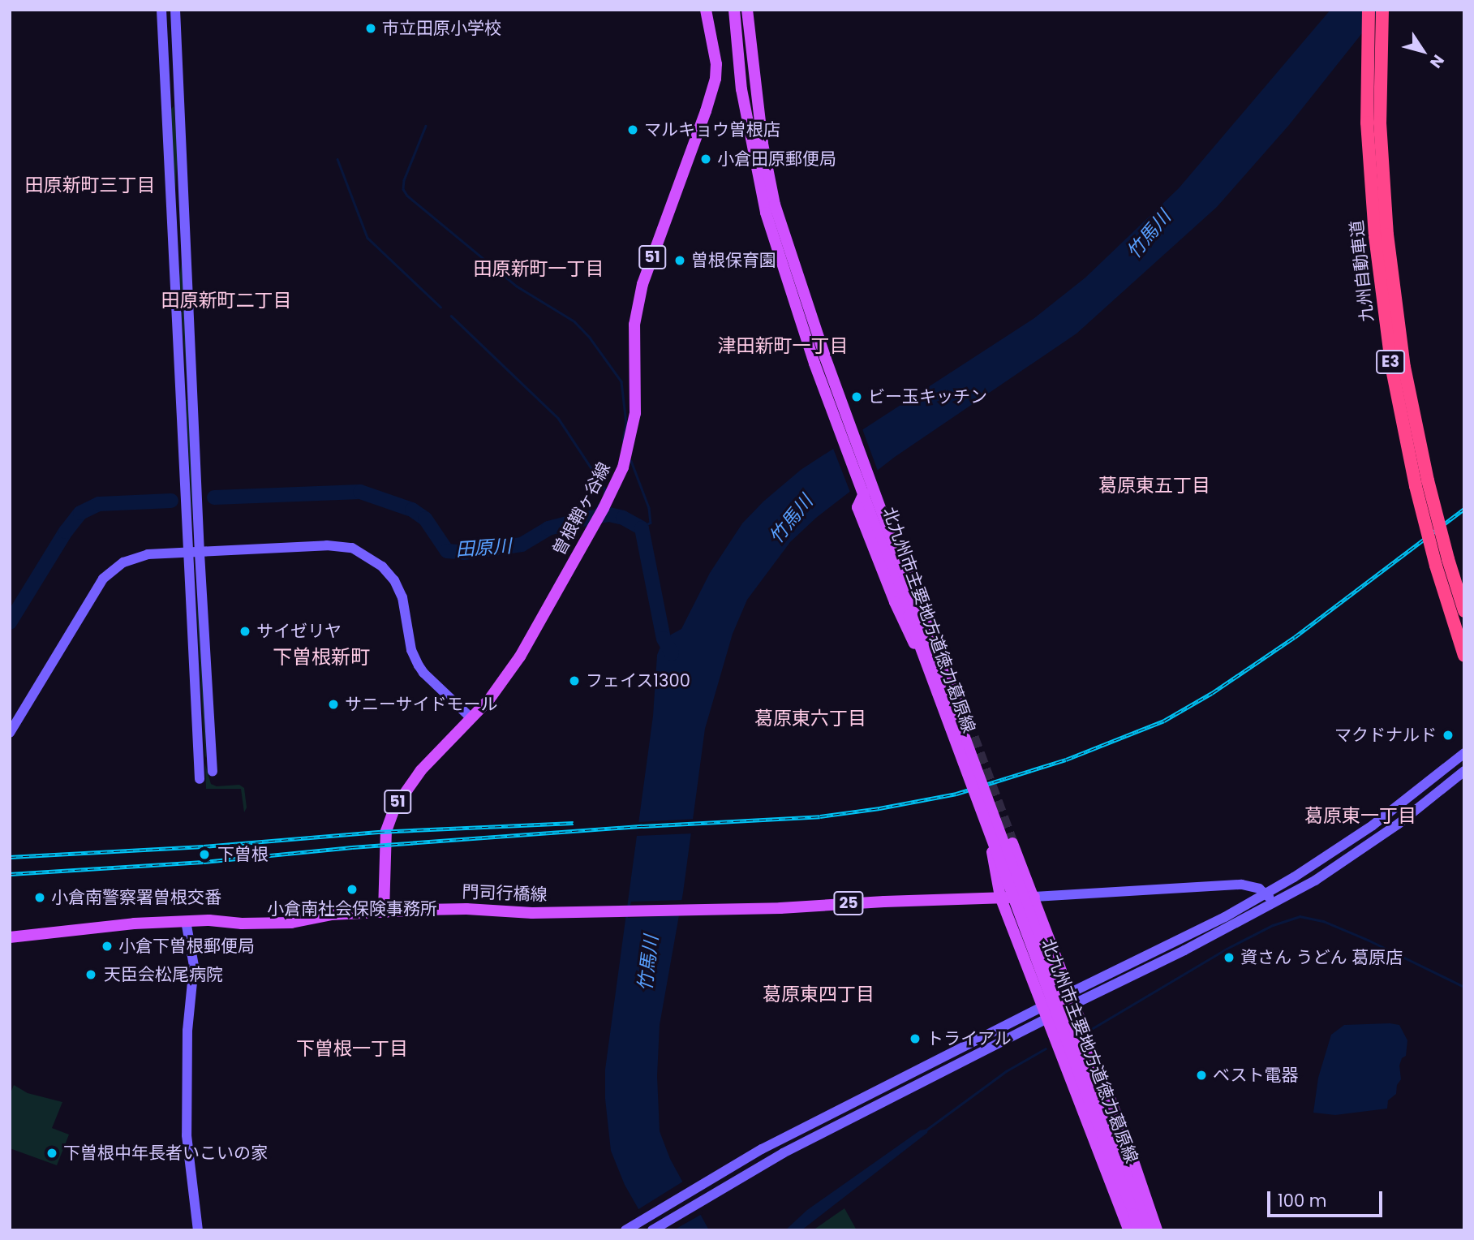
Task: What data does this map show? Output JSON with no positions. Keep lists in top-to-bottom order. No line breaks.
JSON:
{"streets":{"highway":["九州自動車道","E3"],"main road":["51","曽根鞘ヶ谷線","北九州市主要地方道徳力葛原線","門司行橋線","25"]},"crossings":[["曽根鞘ヶ谷線","門司行橋線"]],"districts":["田原新町三丁目","田原新町一丁目","田原新町二丁目","津田新町一丁目","葛原東五丁目","下曽根新町","葛原東六丁目","葛原東一丁目","葛原東四丁目","下曽根一丁目"],"water":["竹馬川","田原川"],"places":["市立田原小学校","マルキョウ曽根店","小倉田原郵便局","曽根保育園","ビー玉キッチン","サイゼリヤ","フェイス1300","サニーサイドモール","マクドナルド","下曽根","小倉南社会保険事務所","小倉南警察署曽根交番","小倉下曽根郵便局","資さん うどん 葛原店","天臣会松尾病院","トライアル","ベスト電器","下曽根中年長者いこいの家"],"scale_bar":"100 m","north":"bottom right"}
